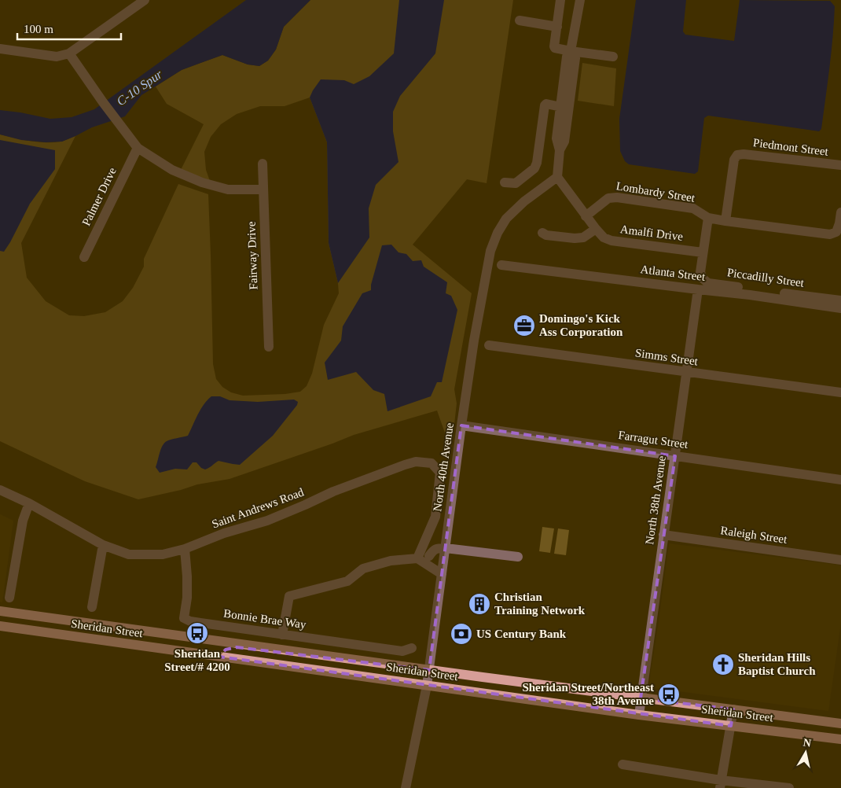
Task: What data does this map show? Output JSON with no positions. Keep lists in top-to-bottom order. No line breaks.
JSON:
{"streets":{"main road":["Sheridan Street"],"street":["Piedmont Street","Lombardy Street","Palmer Drive","Amalfi Drive","Fairway Drive","Atlanta Street","Piccadilly Street","Simms Street","Farragut Street","North 40th Avenue","North 38th Avenue","Saint Andrews Road","Raleigh Street","Bonnie Brae Way"]},"crossings":[["Piedmont Street","Lombardy Street"],["Lombardy Street","Amalfi Drive"],["Lombardy Street","Piccadilly Street"],["Amalfi Drive","Piccadilly Street"],["Amalfi Drive","North 40th Avenue"],["Atlanta Street","North 38th Avenue"],["Simms Street","North 38th Avenue"],["Farragut Street","North 40th Avenue"],["Farragut Street","North 38th Avenue"],["North 40th Avenue","Sheridan Street"],["North 38th Avenue","Raleigh Street"],["North 38th Avenue","Sheridan Street"],["Saint Andrews Road","Bonnie Brae Way"]],"water":["C-10 Spur"],"places":{"office":["Domingo's Kick Ass Corporation"],"building":["Christian Training Network"],"bus stop":["Sheridan Street/# 4200","Sheridan Street/Northeast 38th Avenue"],"bank":["US Century Bank"],"church":["Sheridan Hills Baptist Church"]},"scale_bar":"100 m","north":"top"}
